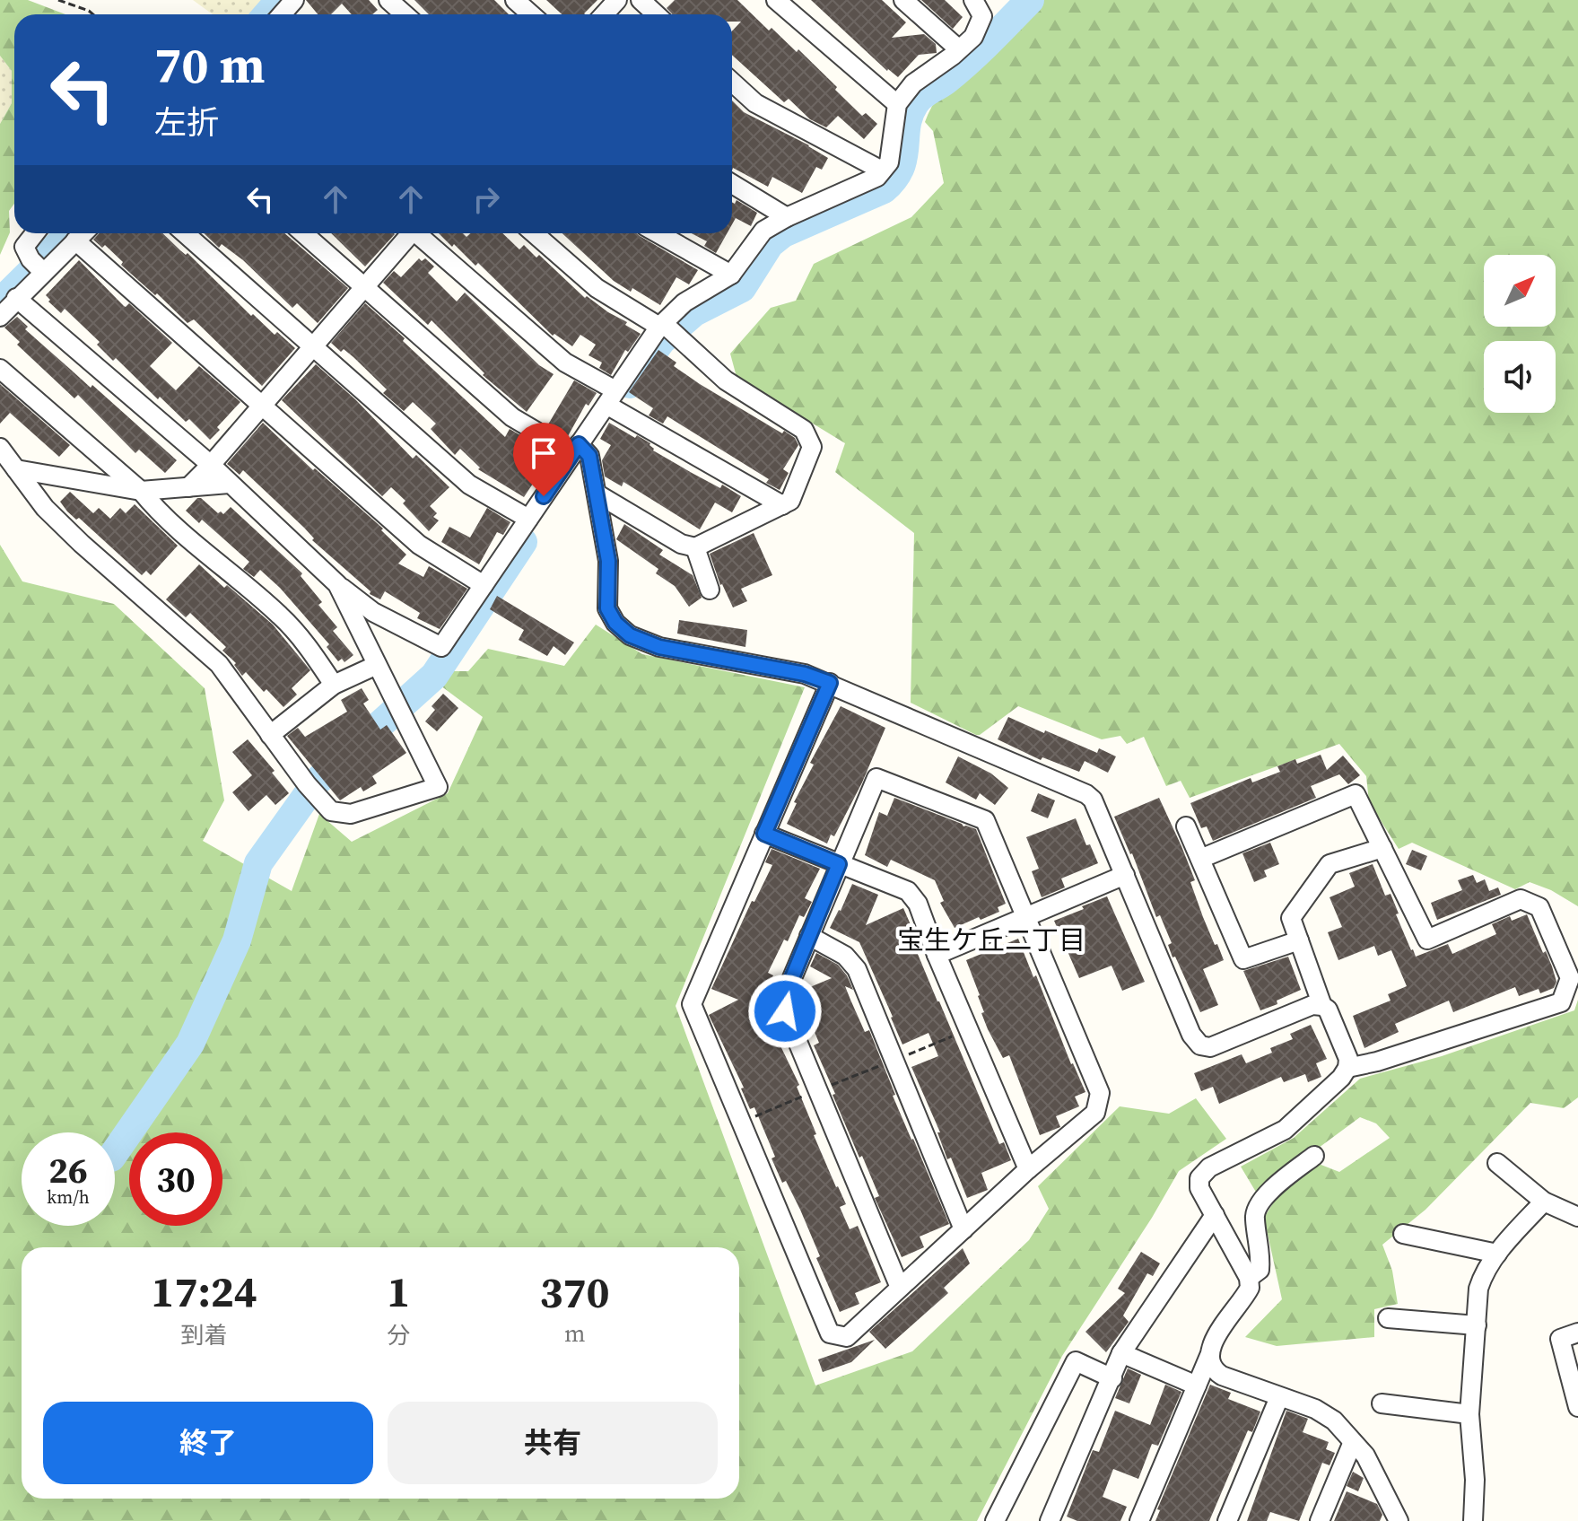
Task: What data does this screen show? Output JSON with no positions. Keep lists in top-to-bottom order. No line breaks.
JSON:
{"districts":["宝生ケ丘二丁目"],"north":"top right","page":{"turn":["70 m","左折"],"speed":"26 km/h","limit":"30","eta":["17:24","到着","1","分","370","m"],"buttons":["終了","共有"]}}
